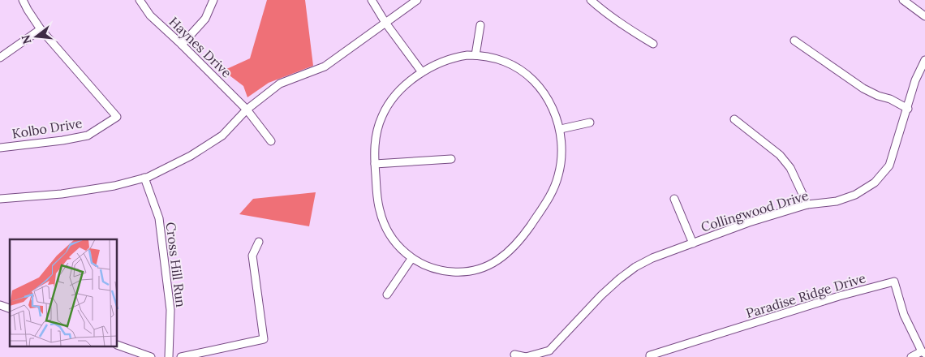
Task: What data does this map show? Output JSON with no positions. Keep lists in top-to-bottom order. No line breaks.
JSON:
{"streets":{"street":["Haynes Drive","Kolbo Drive","Collingwood Drive","Cross Hill Run","Paradise Ridge Drive"]},"north":"left"}
